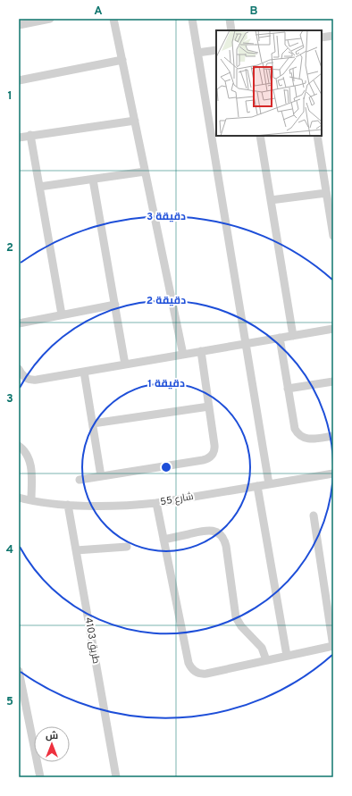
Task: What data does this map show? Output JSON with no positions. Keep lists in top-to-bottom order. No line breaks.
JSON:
{"streets":{"street":["شارع 55","طريق 4103"]},"crossings":[["شارع 55","طريق 4103"]],"north":"top","grid":{"columns":["A","B"],"rows":["1","2","3","4","5"]},"rings":["3 دقيقة","2 دقيقة","1 دقيقة"]}
